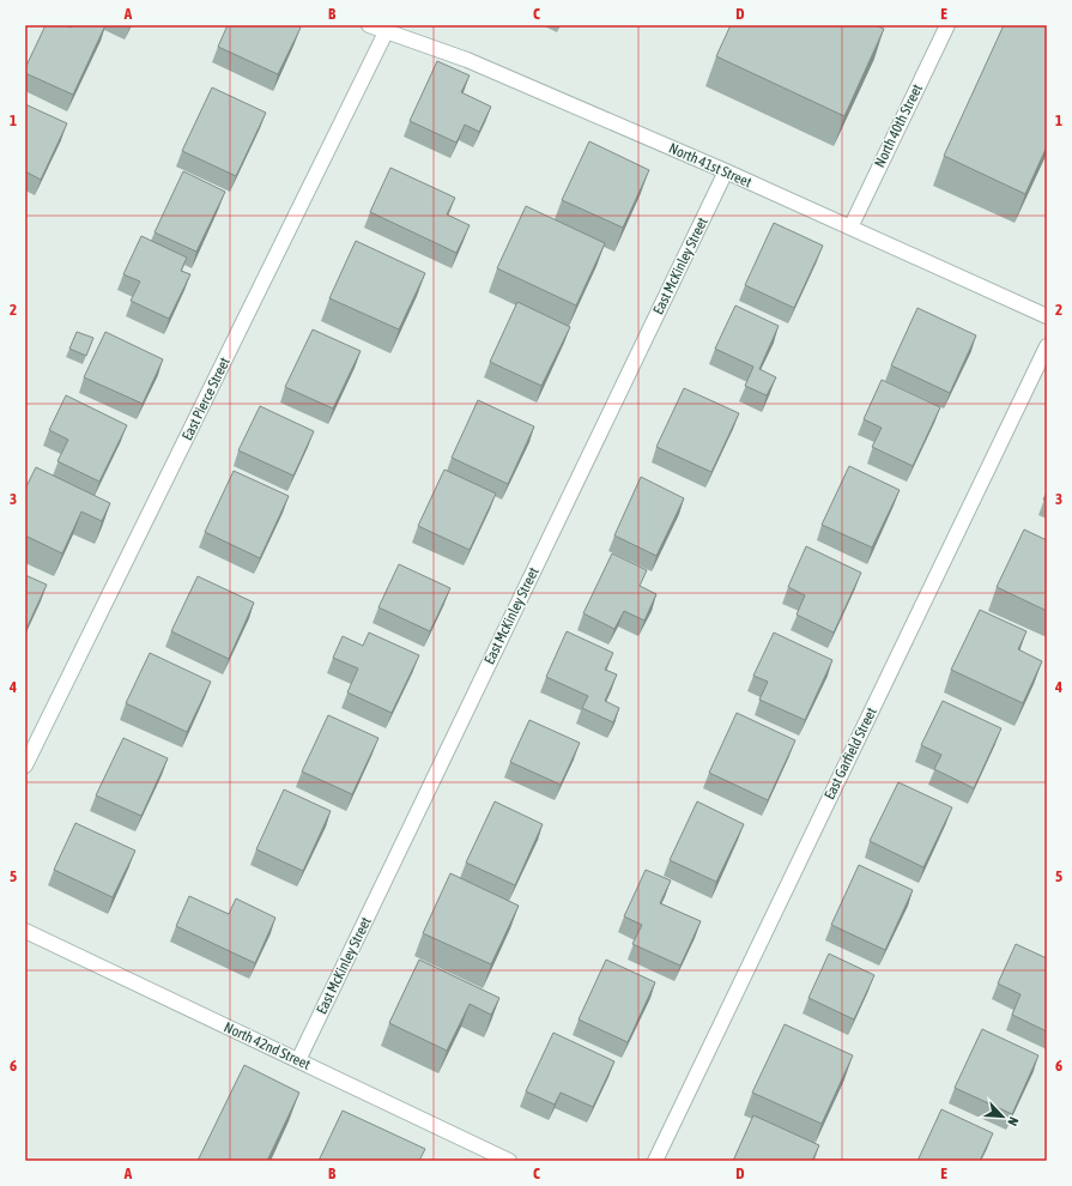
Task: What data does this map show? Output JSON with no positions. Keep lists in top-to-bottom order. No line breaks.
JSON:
{"streets":{"street":["North 40th Street","North 41st Street","East McKinley Street","East Pierce Street","East Garfield Street","North 42nd Street"]},"crossings":[["North 40th Street","North 41st Street"],["North 41st Street","East McKinley Street"],["North 41st Street","East Pierce Street"],["East McKinley Street","North 42nd Street"]],"north":"bottom right","grid":{"columns":["A","B","C","D","E"],"rows":["1","2","3","4","5","6"]}}
